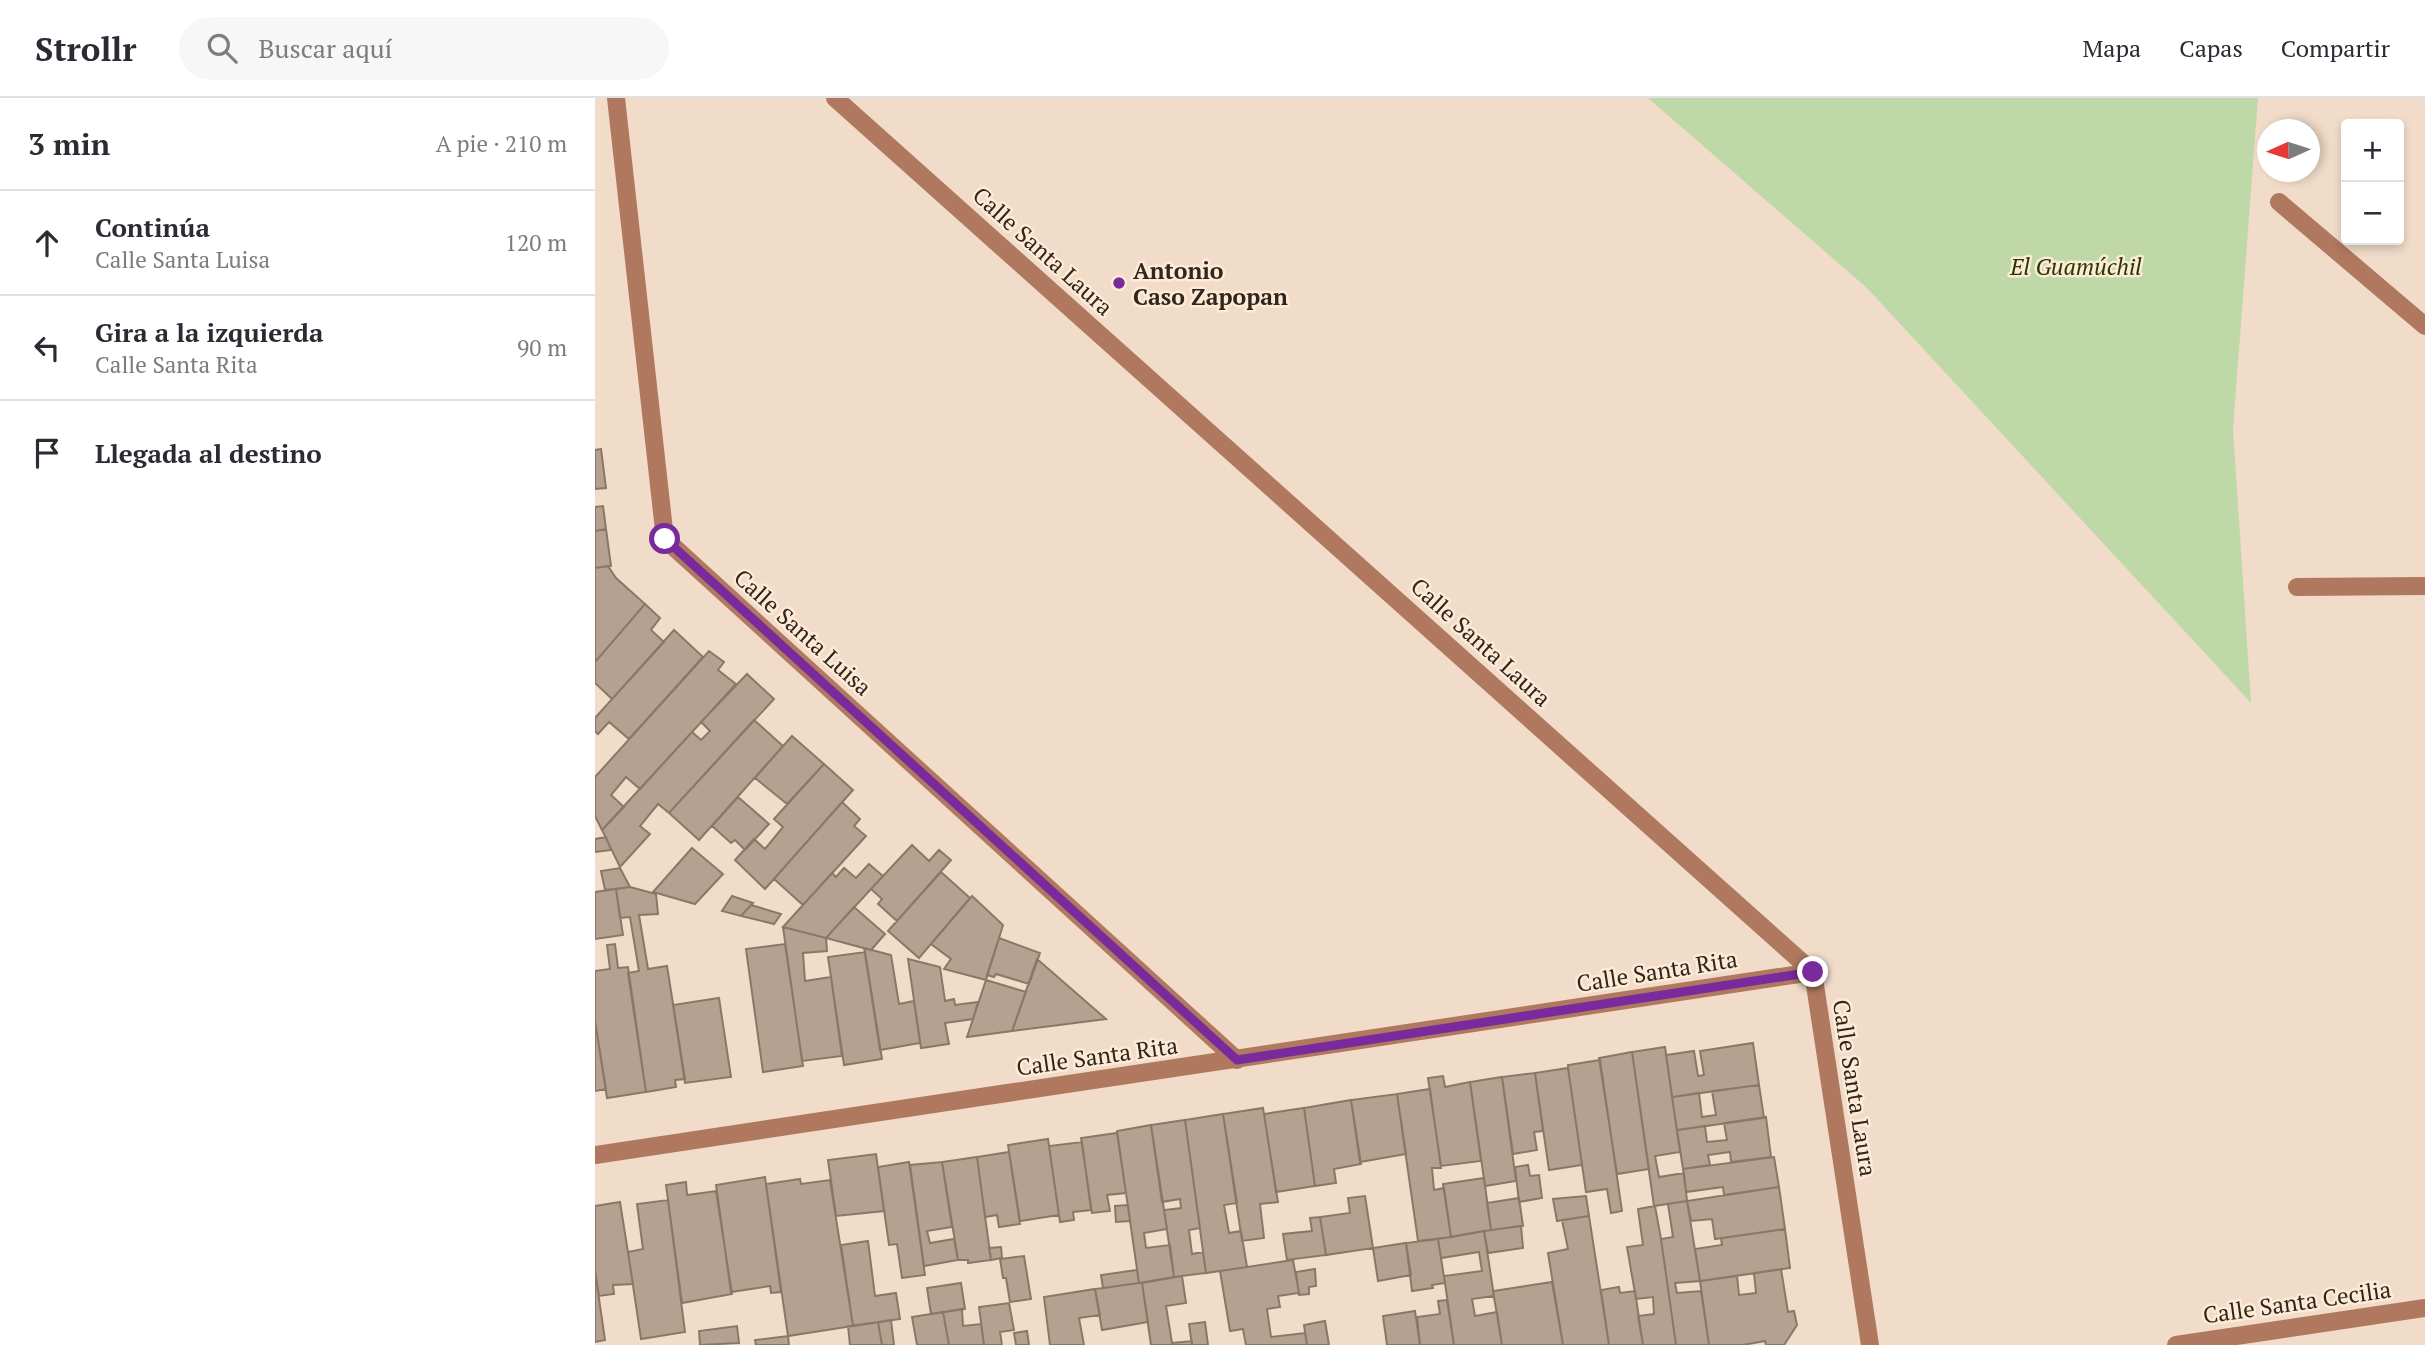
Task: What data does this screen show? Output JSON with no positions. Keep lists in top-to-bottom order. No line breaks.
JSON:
{"streets":{"street":["Calle Santa Laura","Calle Santa Luisa","Calle Santa Rita","Calle Santa Cecilia"]},"crossings":[["Calle Santa Laura","Calle Santa Rita"],["Calle Santa Luisa","Calle Santa Rita"]],"parks":["El Guamúchil"],"places":["Antonio Caso Zapopan"],"north":"left","page":{"header":"Strollr","search":"Buscar aquí","nav":["Mapa","Capas","Compartir"],"heading":["3 min","A pie · 210 m"],"map_buttons":["+","−"],"list":[["Continúa","Calle Santa Luisa","120 m"],["Gira a la izquierda","Calle Santa Rita","90 m"],"Llegada al destino"]}}
